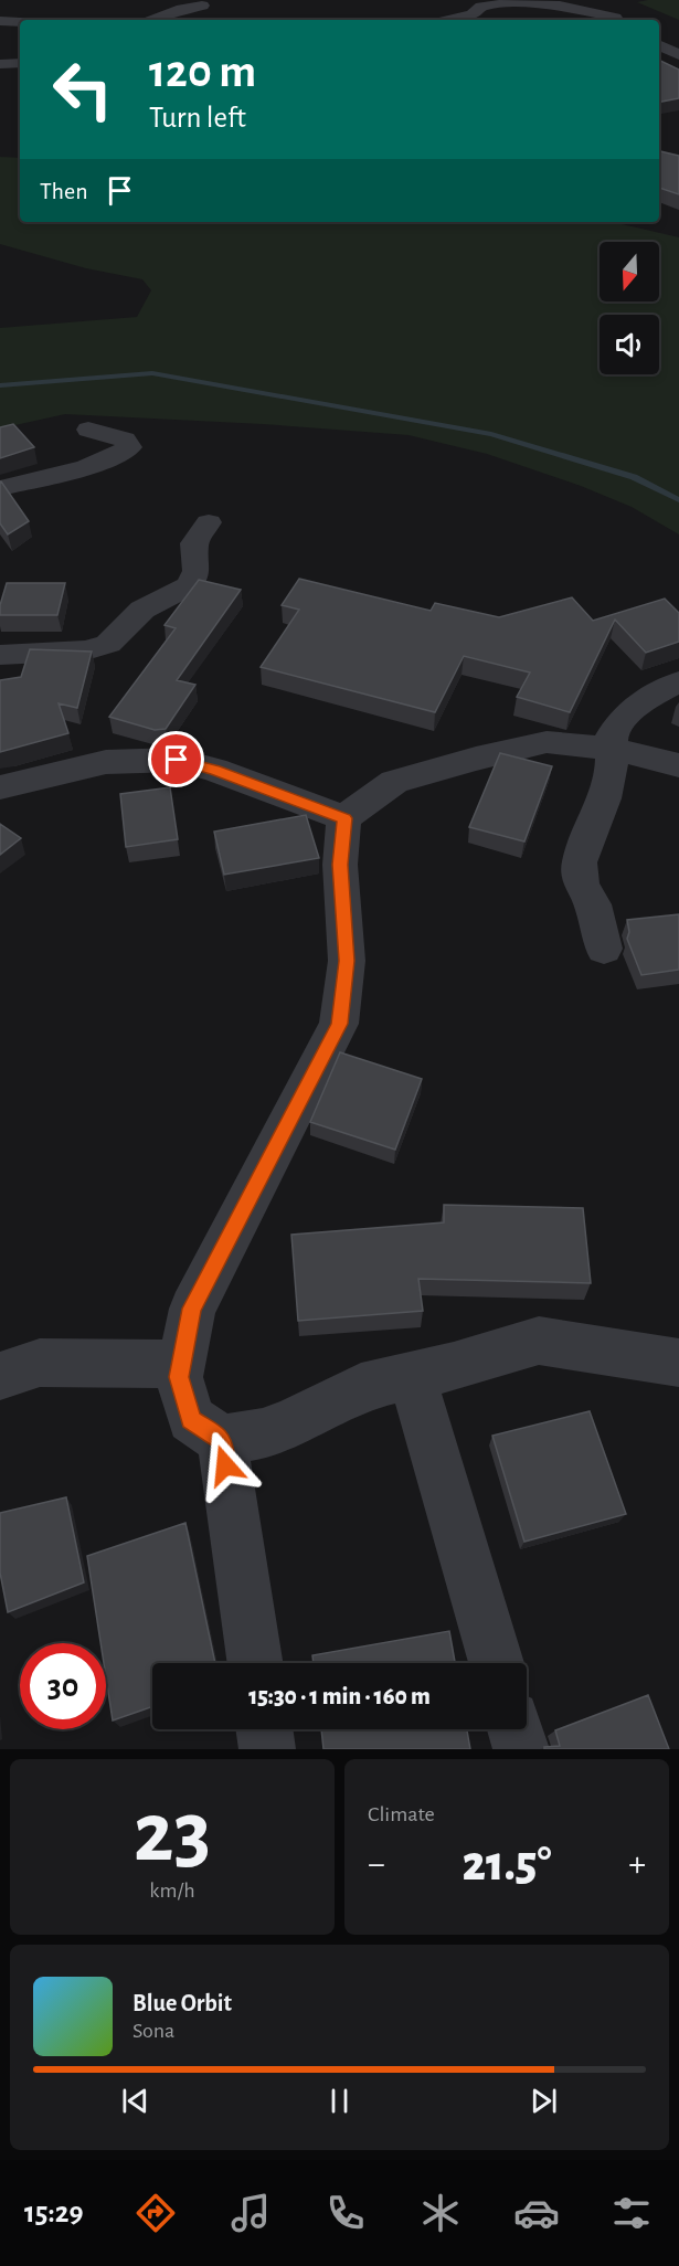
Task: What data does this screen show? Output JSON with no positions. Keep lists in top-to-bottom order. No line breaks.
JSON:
{"north":"bottom","page":{"turn":["120 m","Turn left"],"then":"Then","limit":"30","trip":"15:30 · 1 min · 160 m","tile":[["23","km/h"],"Climate"],"heat":["−","21.5°","+"],"song":["Blue Orbit","Sona"],"tabs":"15:29"}}
